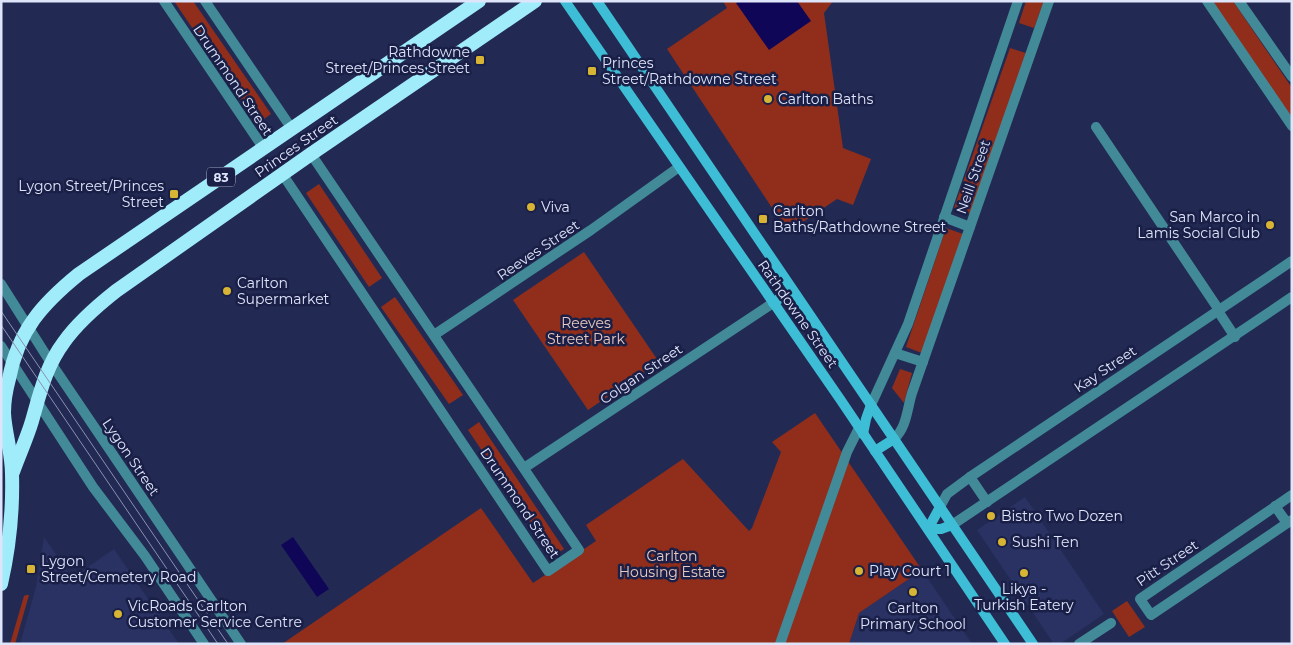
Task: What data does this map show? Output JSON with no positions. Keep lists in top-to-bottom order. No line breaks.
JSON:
{"streets":{"highway":["Princes Street","83"],"main road":["Rathdowne Street"],"street":["Drummond Street","Neill Street","Reeves Street","Kay Street","Colgan Street","Lygon Street","Pitt Street"]},"crossings":[["Drummond Street","Princes Street"],["Drummond Street","Reeves Street"],["Drummond Street","Colgan Street"],["Princes Street","83"],["Princes Street","Lygon Street"],["83","Lygon Street"],["Neill Street","Rathdowne Street"],["Reeves Street","Rathdowne Street"],["Rathdowne Street","Kay Street"],["Rathdowne Street","Colgan Street"]],"parks":["Reeves Street Park","Carlton Housing Estate"],"places":{"transit":["Rathdowne Street/Princes Street","Princes Street/Rathdowne Street","Lygon Street/Princes Street","Carlton Baths/Rathdowne Street","Lygon Street/Cemetery Road"],"other":["Carlton Baths","Viva","San Marco in Lamis Social Club","Carlton Supermarket","Bistro Two Dozen","Sushi Ten","Play Court 1","Likya - Turkish Eatery","Carlton Primary School","VicRoads Carlton Customer Service Centre"]}}
